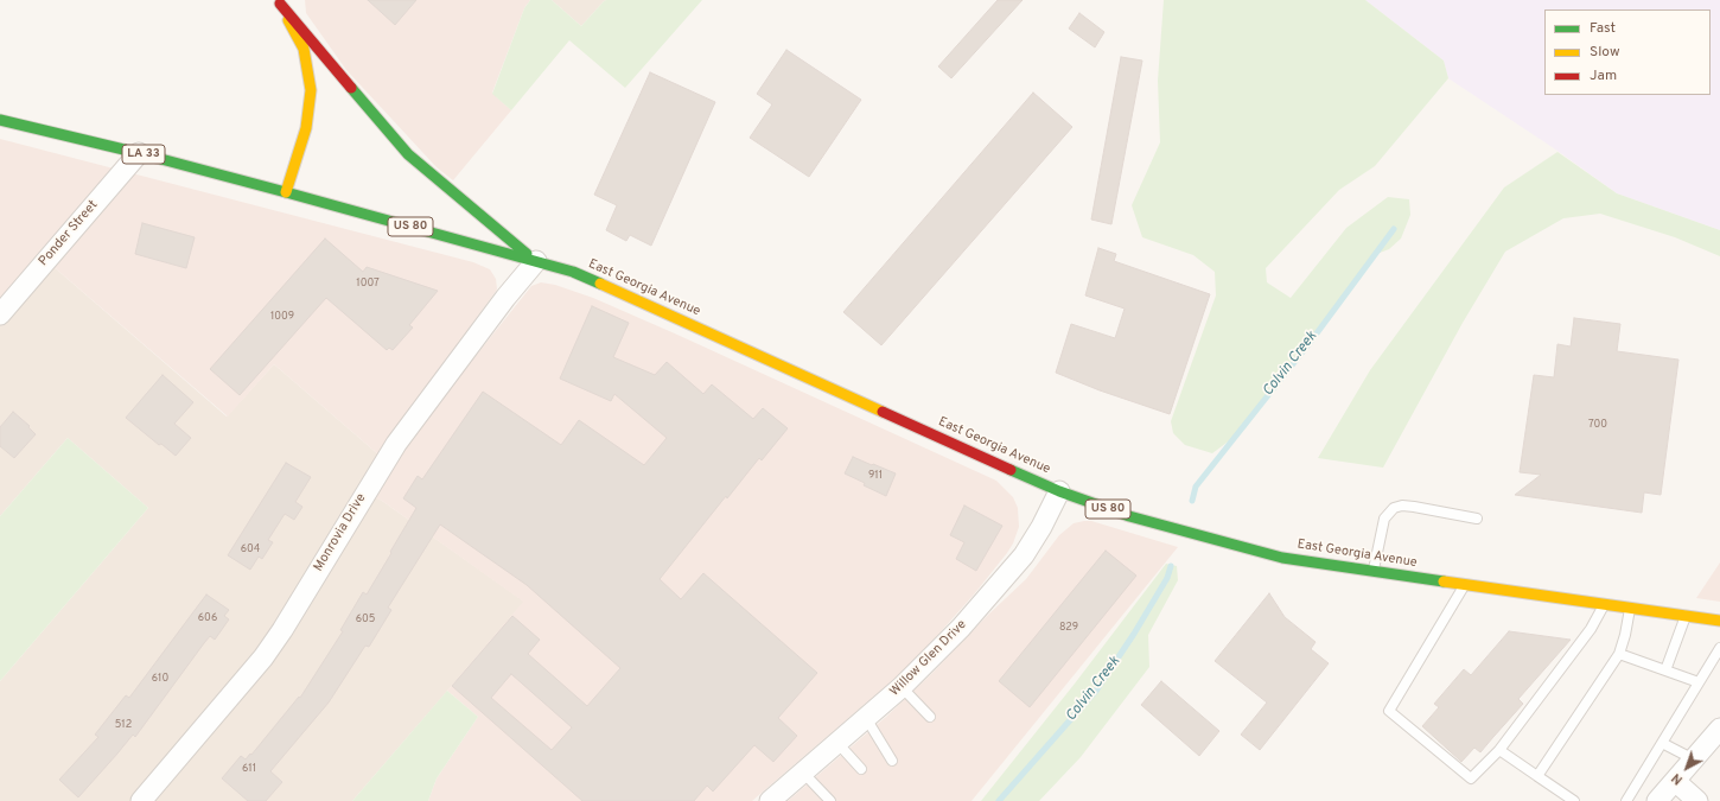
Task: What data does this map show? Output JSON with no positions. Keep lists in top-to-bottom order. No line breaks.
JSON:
{"streets":{"main road":["LA 33","US 80","East Georgia Avenue"],"street":["Ponder Street","Monrovia Drive","Willow Glen Drive"]},"crossings":[["LA 33","Ponder Street"],["LA 33","East Georgia Avenue"],["East Georgia Avenue","Monrovia Drive"],["East Georgia Avenue","Willow Glen Drive"]],"water":["Colvin Creek"],"house_numbers":["1007","1009","700","911","604","606","605","829","610","512","611"],"legend":["Fast","Slow","Jam"],"north":"bottom left"}
